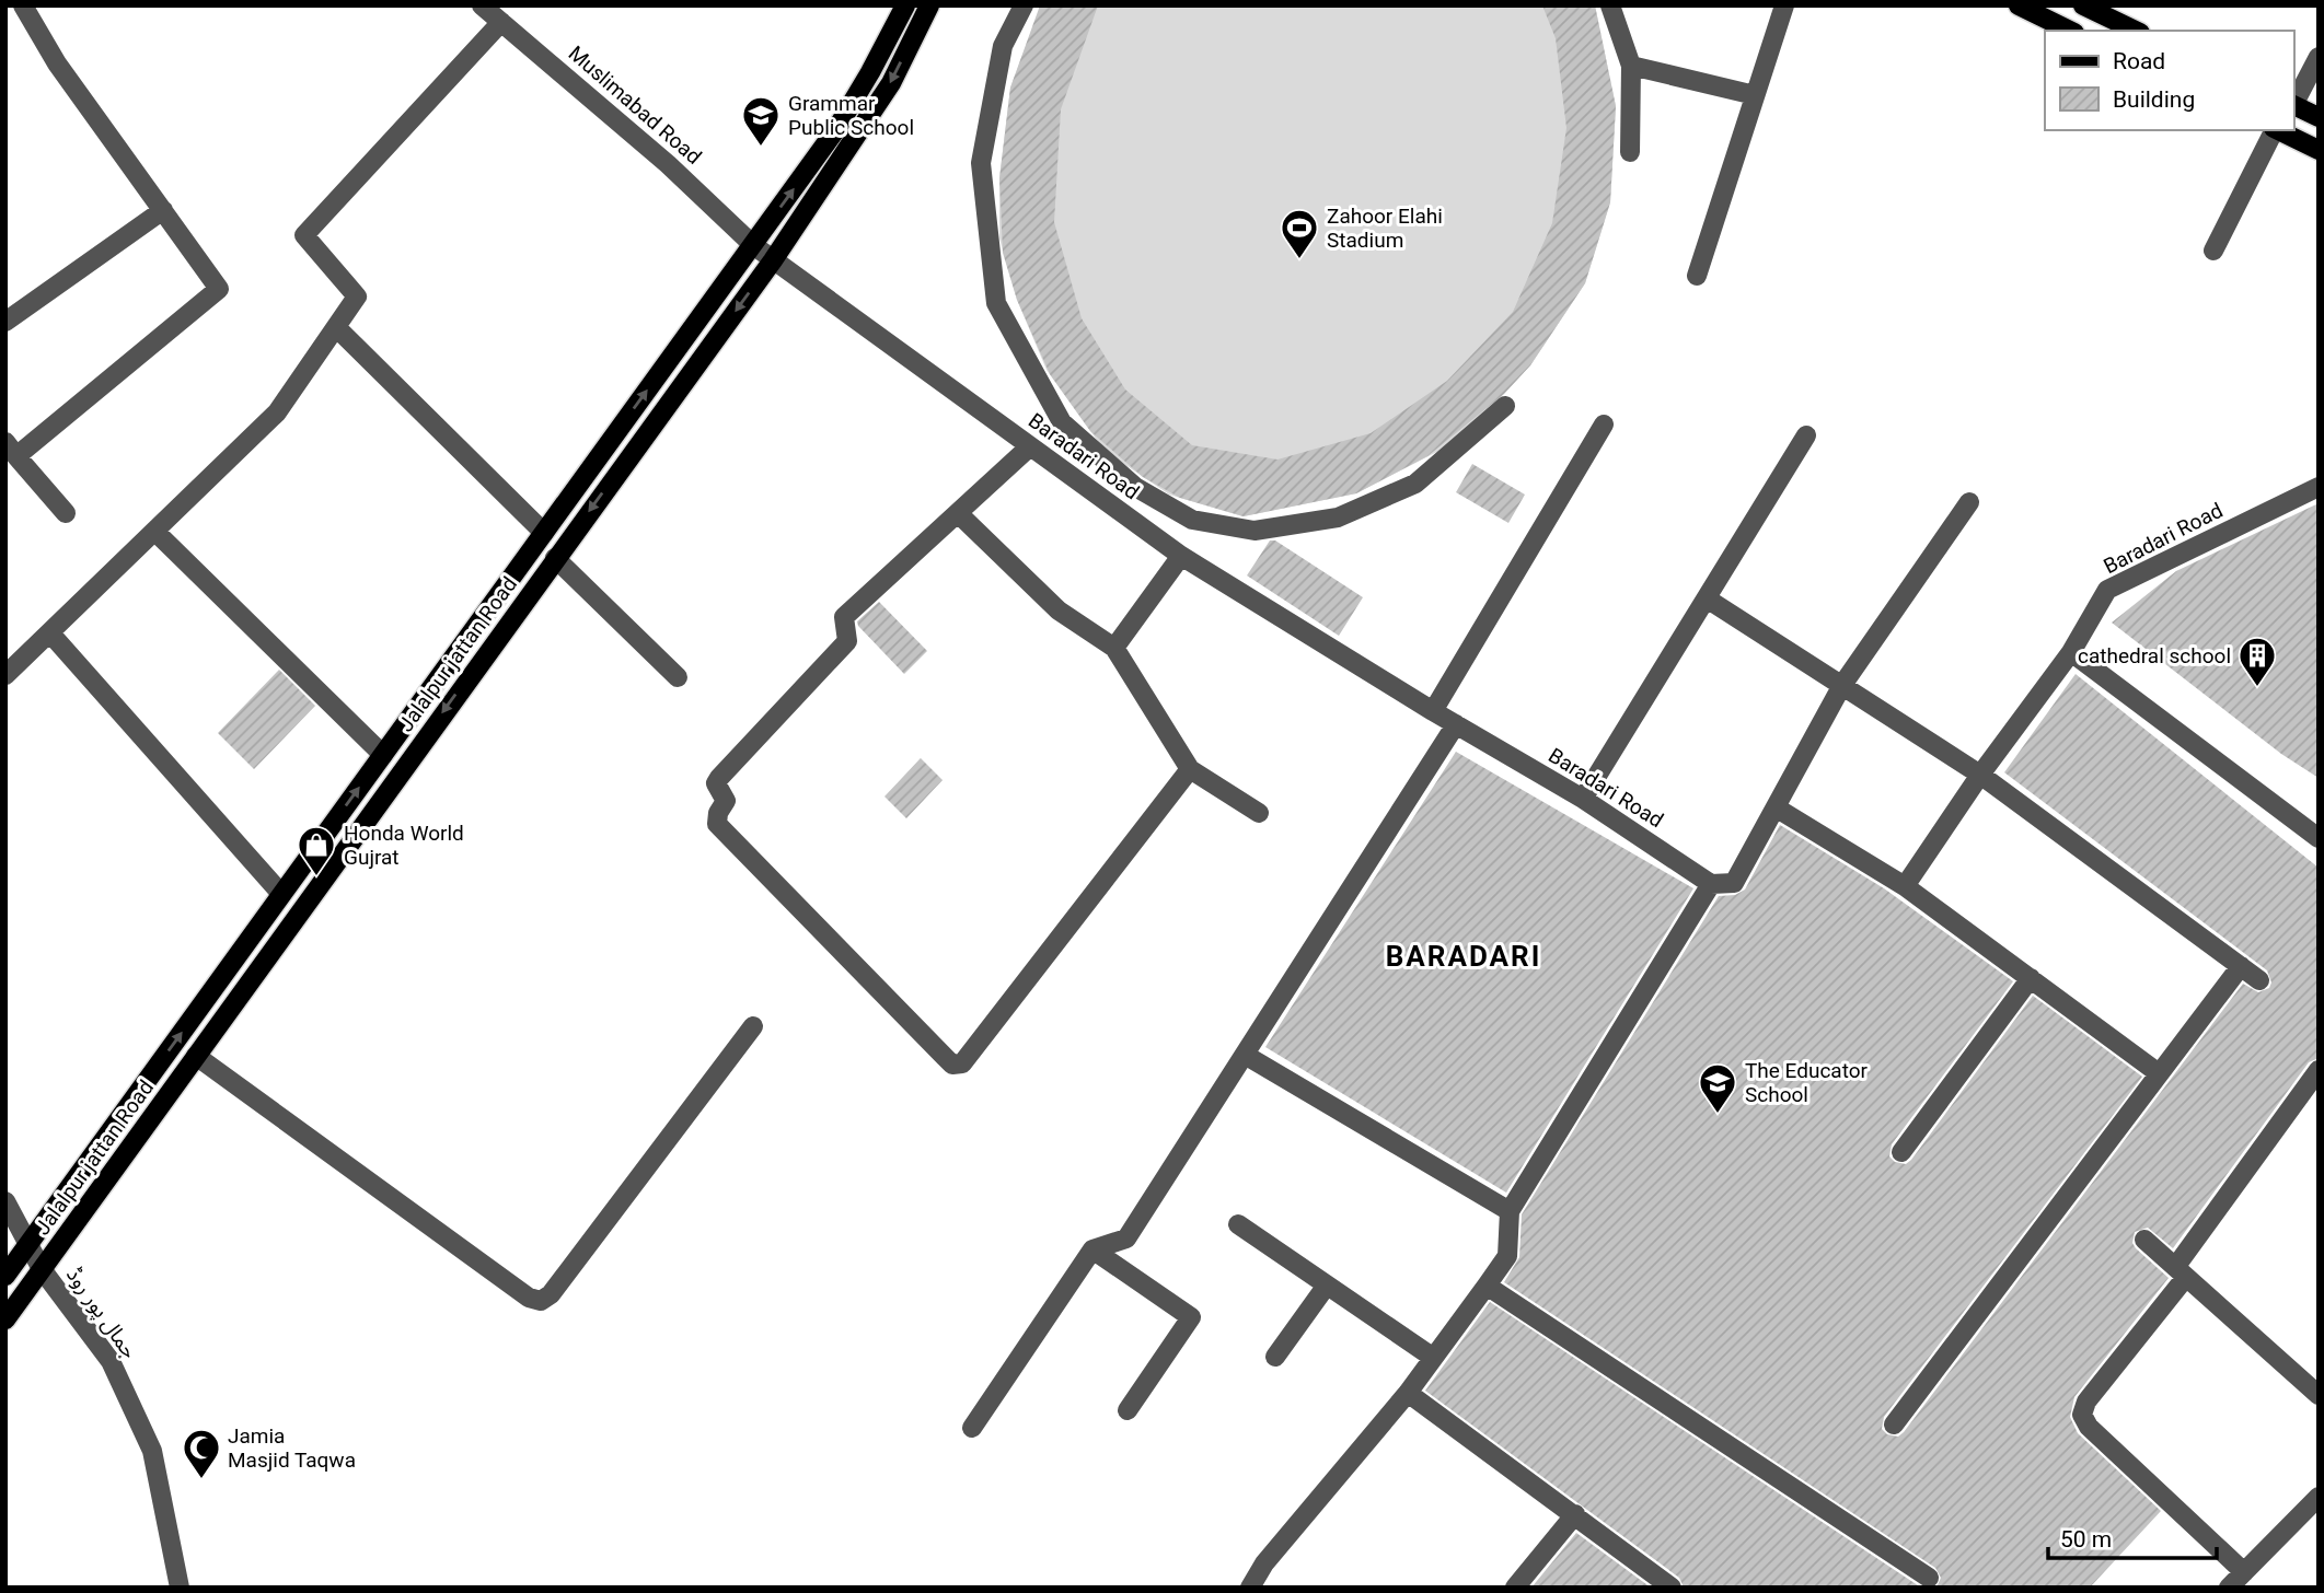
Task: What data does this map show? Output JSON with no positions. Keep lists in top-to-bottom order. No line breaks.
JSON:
{"streets":{"main road":["Jalalpur jattan Road"],"street":["Muslimabad Road","Baradari Road","جمال پور روڈ"]},"crossings":[["Muslimabad Road","Baradari Road"],["Muslimabad Road","Jalalpur jattan Road"],["Baradari Road","Jalalpur jattan Road"],["Jalalpur jattan Road","جمال پور روڈ"]],"districts":["BARADARI"],"places":{"school or university":["Grammar Public School","The Educator School"],"sports":["Zahoor Elahi Stadium"],"building":["cathedral school"],"shop":["Honda World Gujrat"],"mosque":["Jamia Masjid Taqwa"]},"legend":["Road","Building"],"scale_bar":"50 m"}
